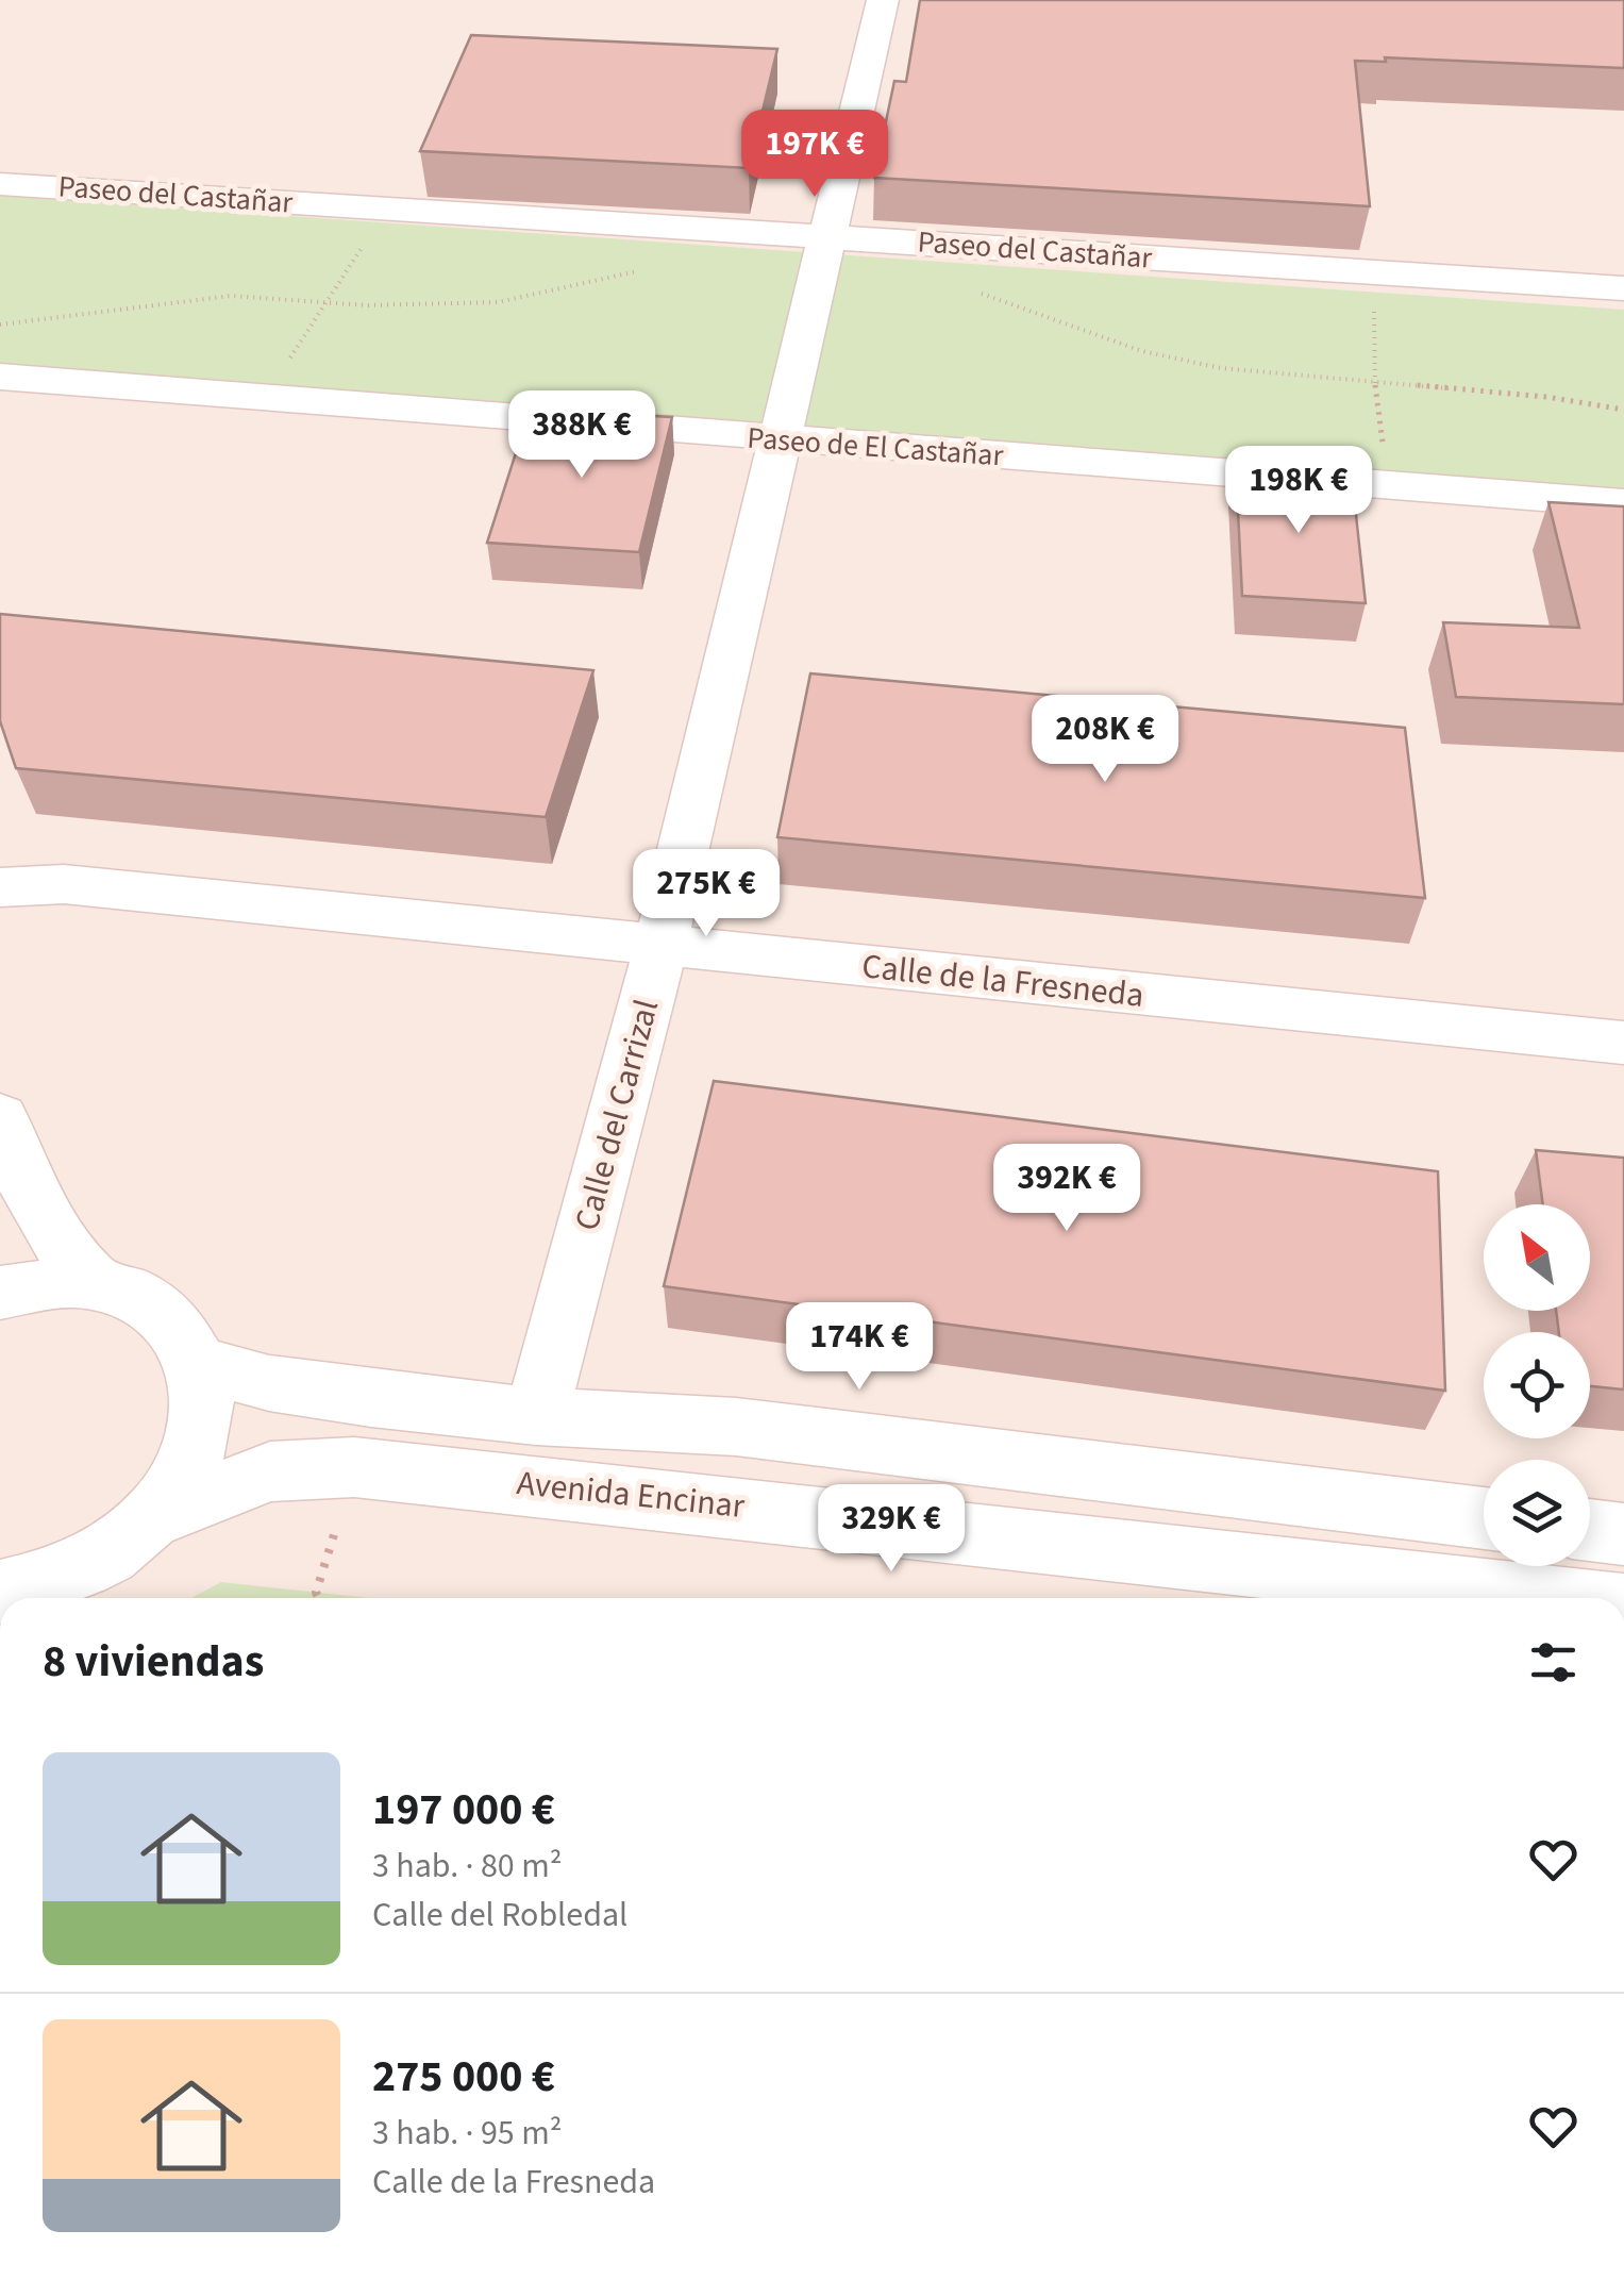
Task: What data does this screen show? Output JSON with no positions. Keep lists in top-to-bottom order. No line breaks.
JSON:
{"streets":{"street":["Paseo del Castañar","Paseo de El Castañar","Calle de la Fresneda","Calle del Carrizal","Avenida Encinar"]},"crossings":[["Paseo del Castañar","Calle del Carrizal"],["Paseo de El Castañar","Calle del Carrizal"],["Calle de la Fresneda","Calle del Carrizal"],["Calle del Carrizal","Avenida Encinar"]],"north":"top left","page":{"price":["197K €","388K €","198K €","208K €","275K €","392K €","174K €","329K €"],"heading":"8 viviendas","list":[{"name":"197 000 €","note":"3 hab. · 80 m² · Calle del Robledal"},{"name":"275 000 €","note":"3 hab. · 95 m² · Calle de la Fresneda"}]}}
